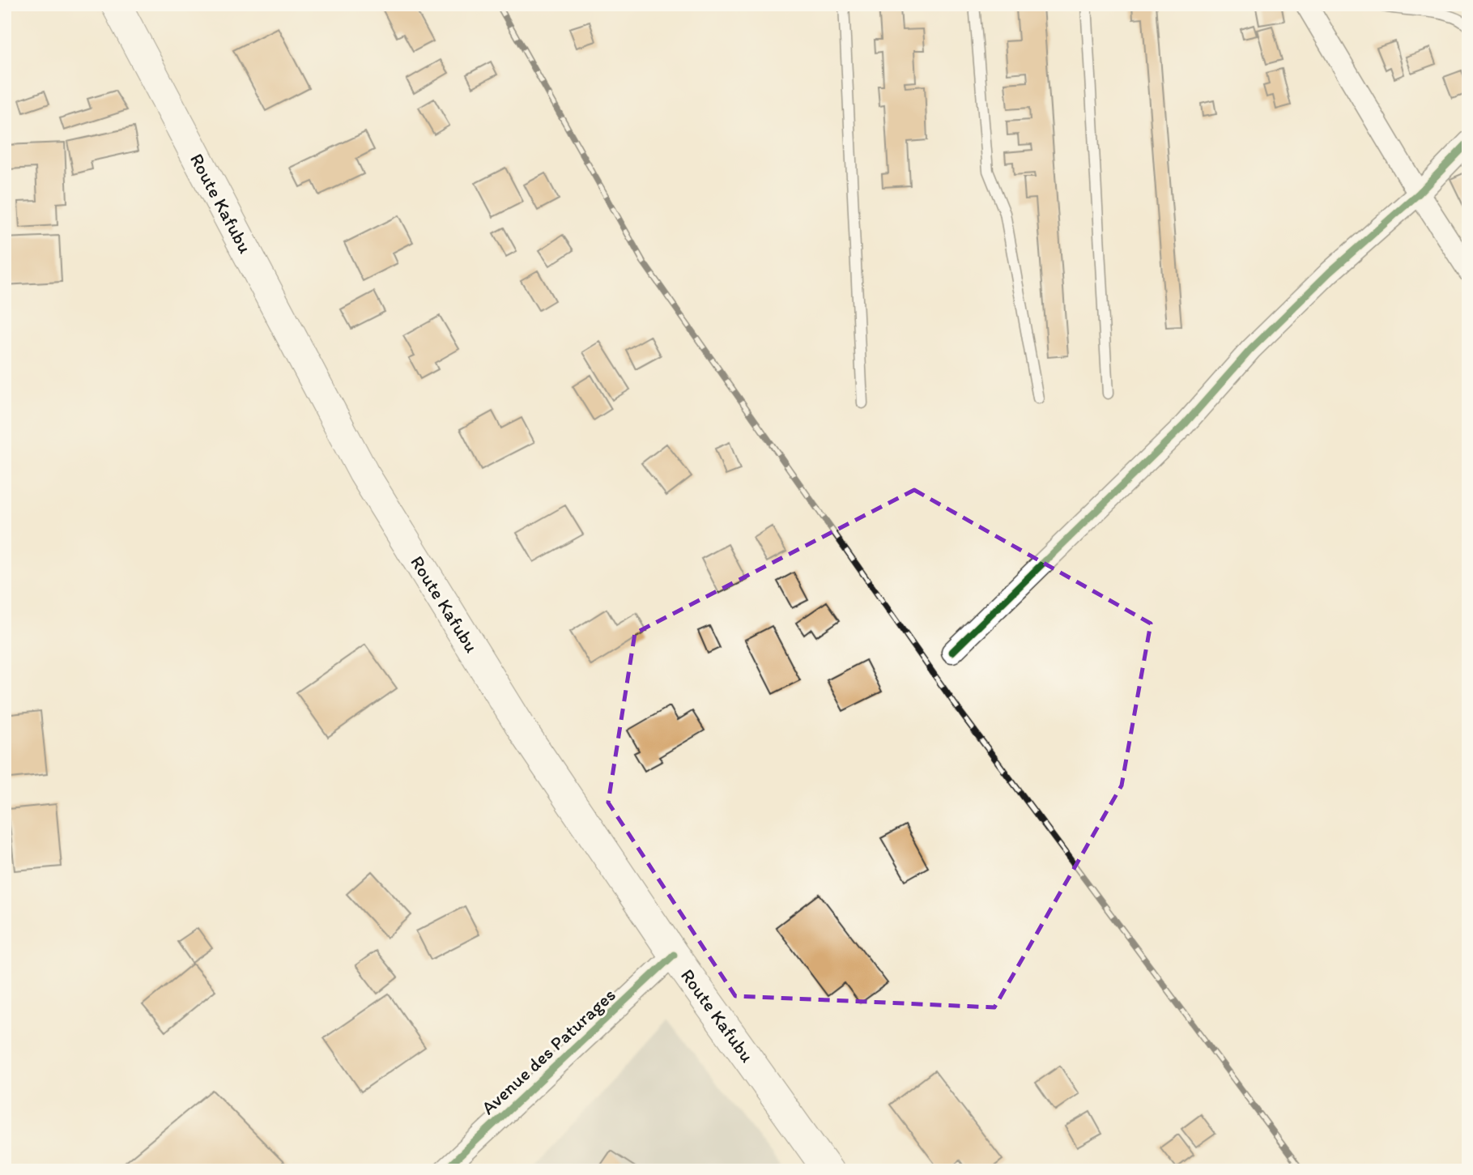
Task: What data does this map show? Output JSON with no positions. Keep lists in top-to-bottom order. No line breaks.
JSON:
{"streets":{"main road":["Route Kafubu"],"street":["Avenue des Paturages"]},"crossings":[["Route Kafubu","Avenue des Paturages"]]}
